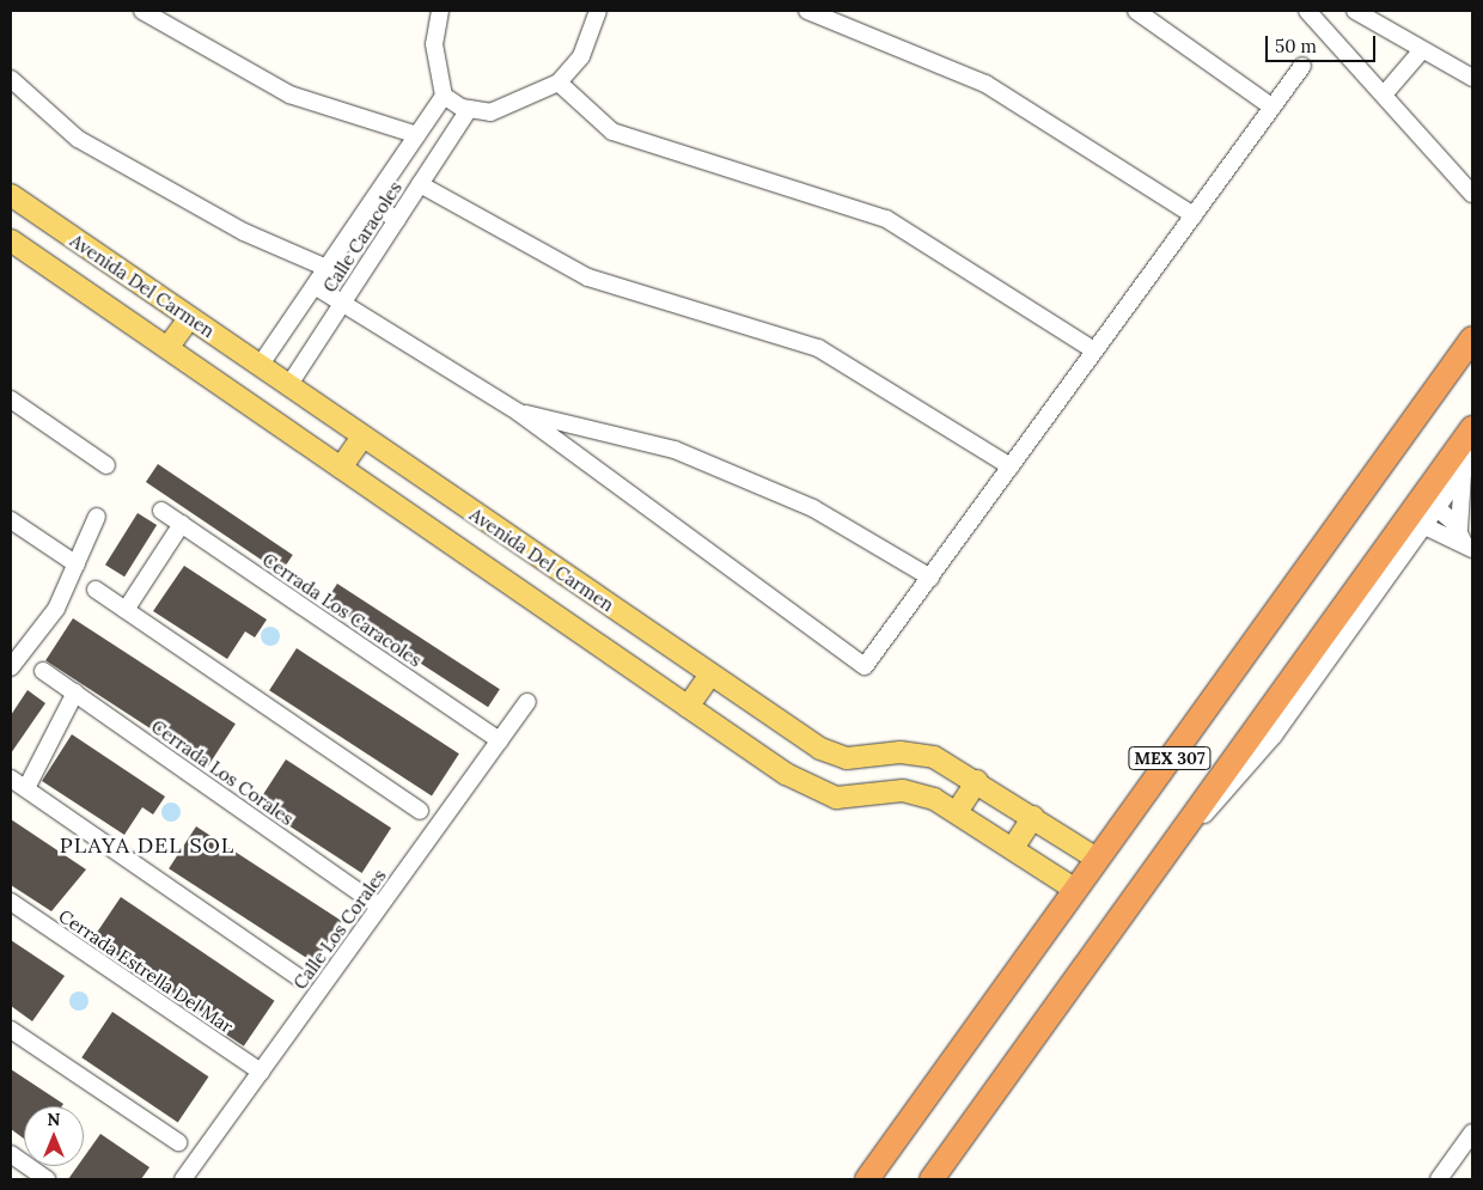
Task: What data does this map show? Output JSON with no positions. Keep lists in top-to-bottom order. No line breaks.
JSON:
{"streets":{"highway":["MEX 307"],"main road":["Avenida Del Carmen"],"street":["Calle Caracoles","Cerrada Los Caracoles","Cerrada Los Corales","Calle Los Corales","Cerrada Estrella Del Mar"]},"crossings":[["Calle Caracoles","Avenida Del Carmen"],["Avenida Del Carmen","MEX 307"],["Cerrada Los Caracoles","Calle Los Corales"],["Cerrada Los Corales","Calle Los Corales"],["Calle Los Corales","Cerrada Estrella Del Mar"]],"districts":["PLAYA DEL SOL"],"scale_bar":"50 m","north":"top"}
